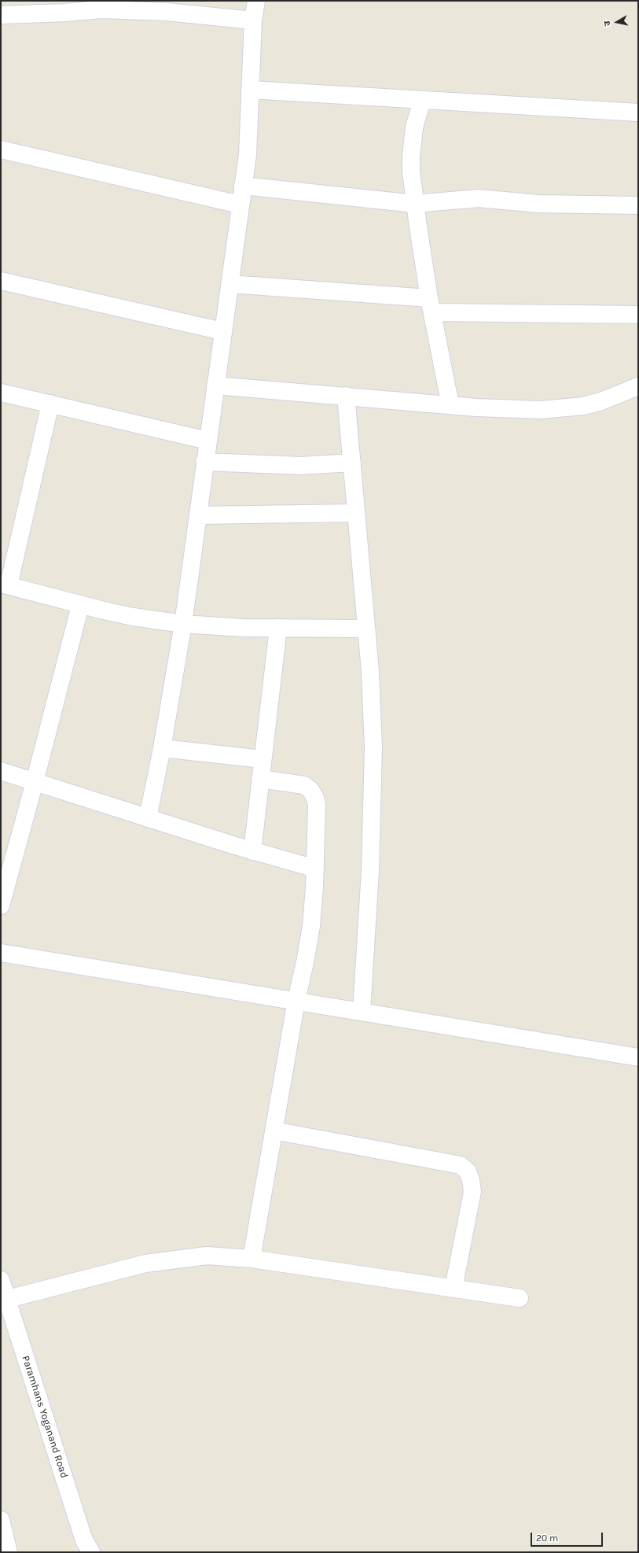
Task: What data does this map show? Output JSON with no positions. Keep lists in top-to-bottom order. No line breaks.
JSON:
{"streets":{"street":["Paramhans Yoganand Road"]},"scale_bar":"20 m","north":"left"}
